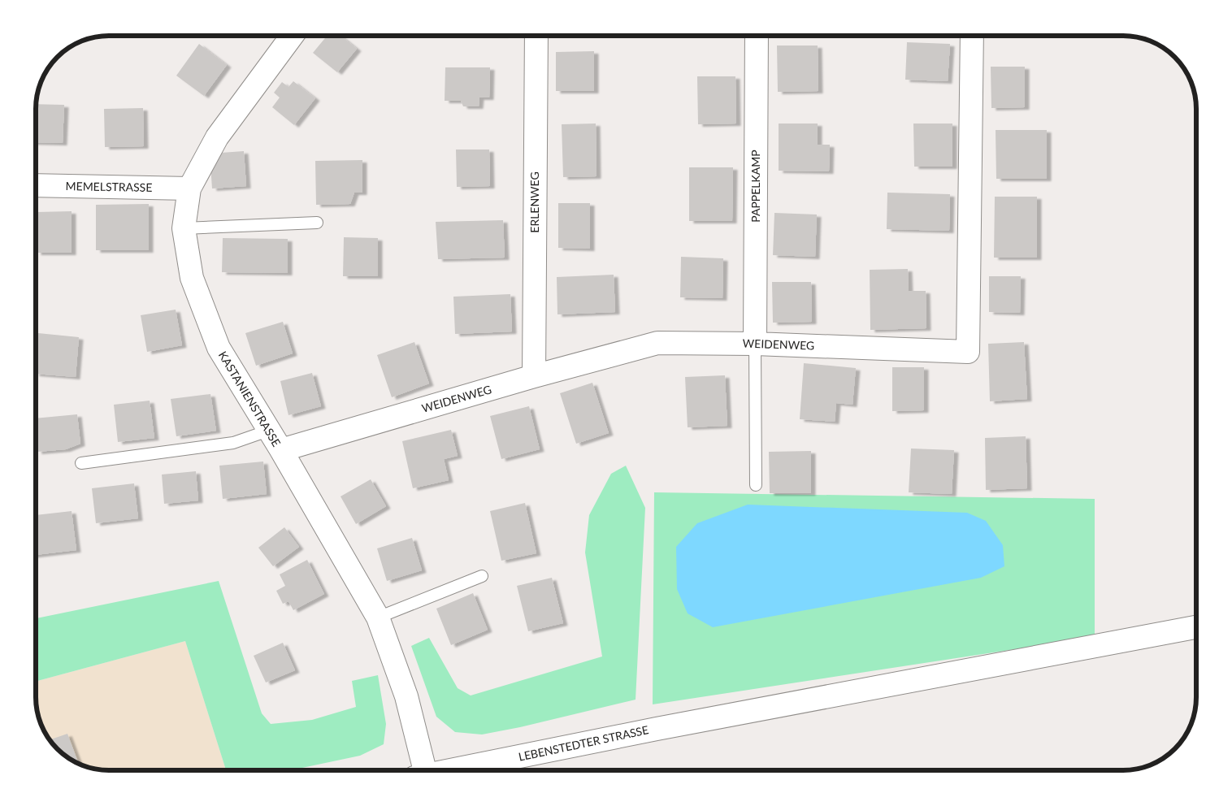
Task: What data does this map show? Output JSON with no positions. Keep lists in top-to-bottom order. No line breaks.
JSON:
{"streets":{"street":["PAPPELKAMP","MEMELSTRASSE","ERLENWEG","WEIDENWEG","KASTANIENSTRASSE","LEBENSTEDTER STRASSE"]},"crossings":[["PAPPELKAMP","WEIDENWEG"],["MEMELSTRASSE","KASTANIENSTRASSE"],["ERLENWEG","WEIDENWEG"],["WEIDENWEG","KASTANIENSTRASSE"]]}
